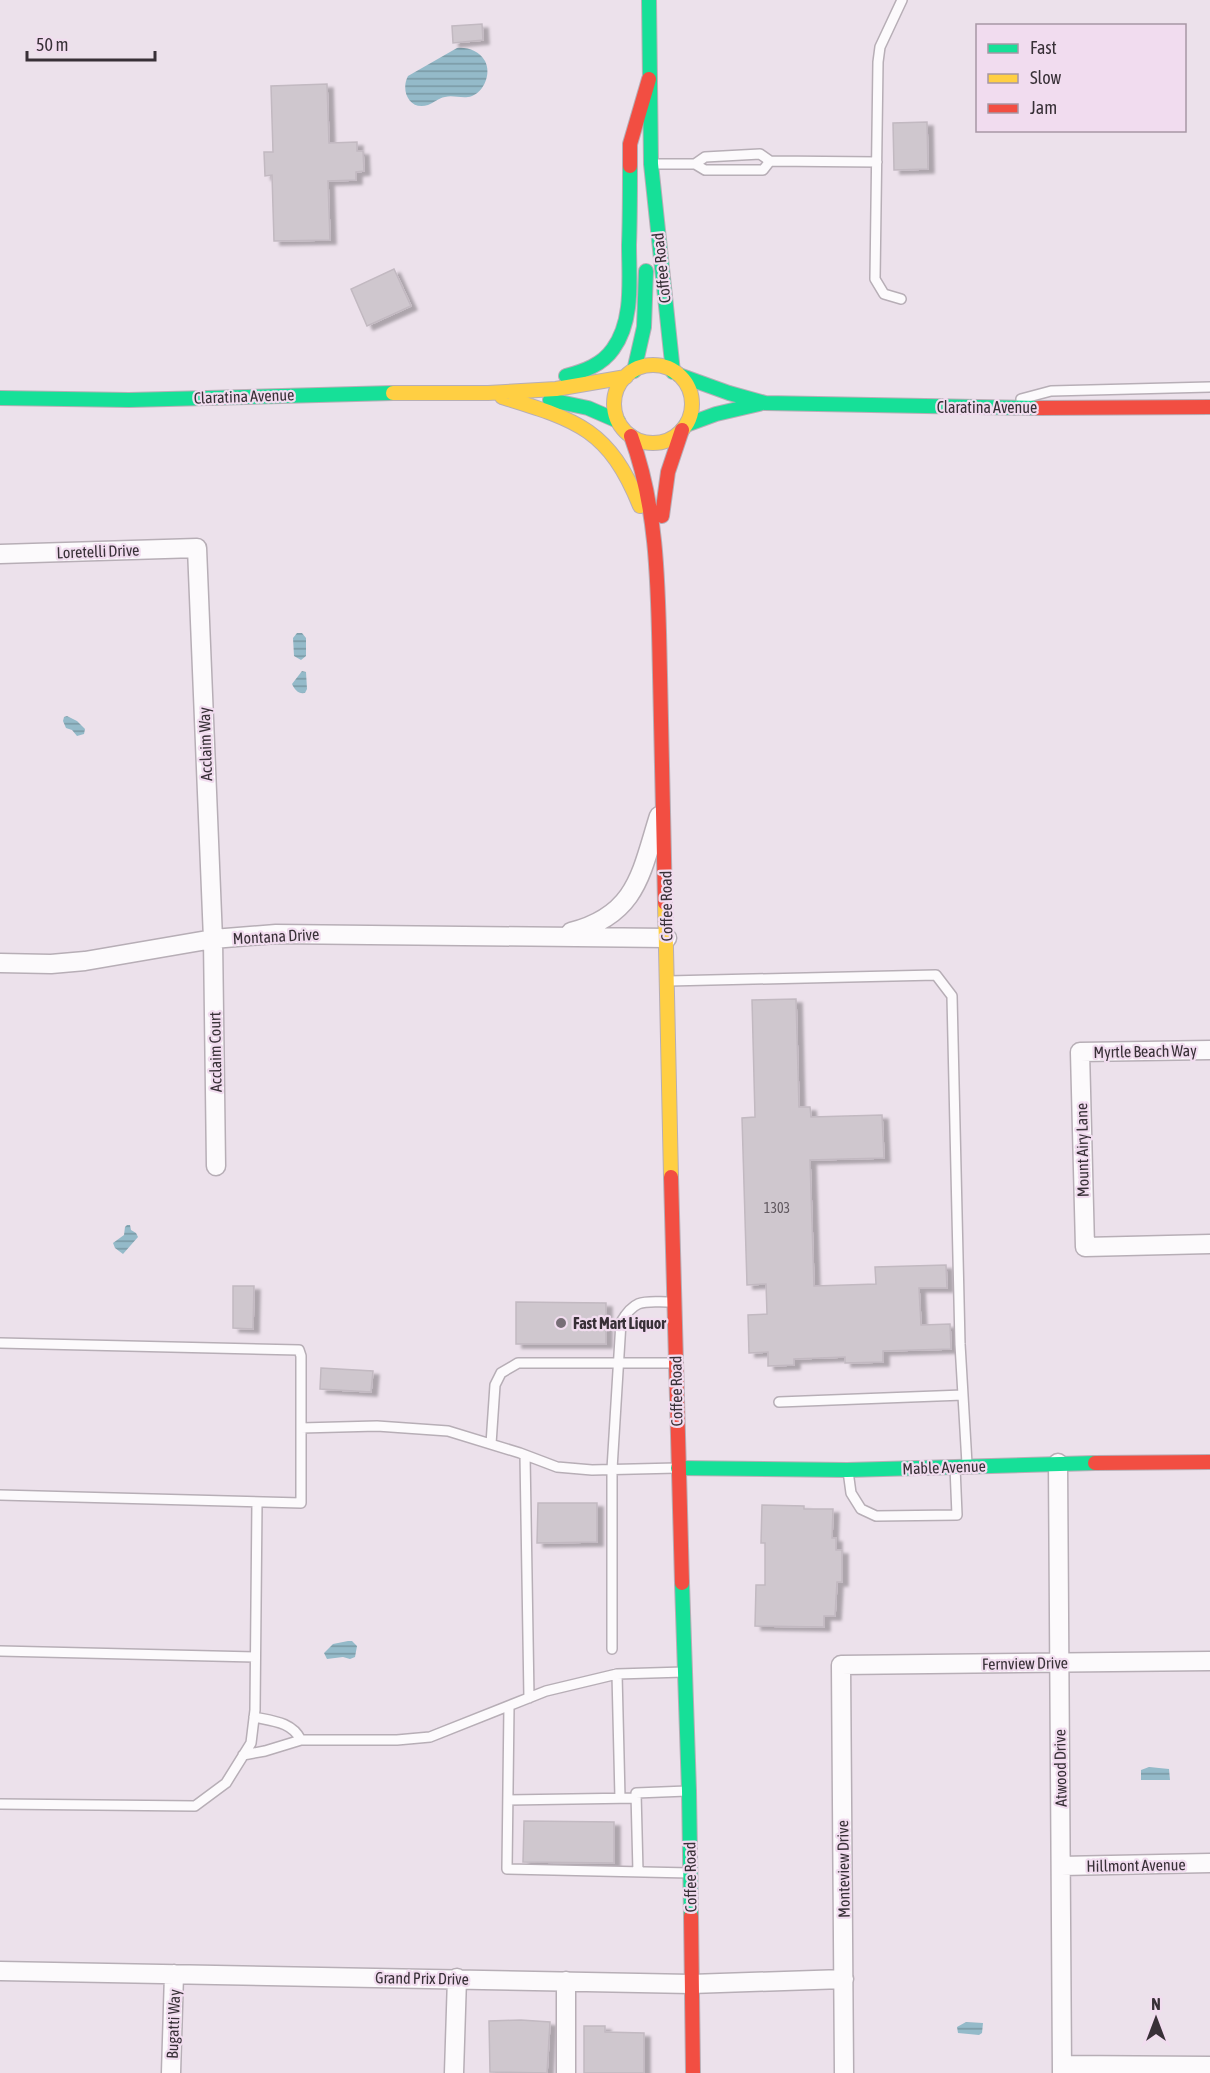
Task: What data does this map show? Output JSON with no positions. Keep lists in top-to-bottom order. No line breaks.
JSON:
{"streets":{"main road":["Coffee Road","Claratina Avenue","Mable Avenue"],"street":["Loretelli Drive","Acclaim Way","Montana Drive","Myrtle Beach Way","Acclaim Court","Mount Airy Lane","Fernview Drive","Atwood Drive","Hillmont Avenue","Monteview Drive","Grand Prix Drive","Bugatti Way"]},"crossings":[["Coffee Road","Claratina Avenue"],["Coffee Road","Montana Drive"],["Coffee Road","Mable Avenue"],["Coffee Road","Grand Prix Drive"],["Loretelli Drive","Acclaim Way"],["Acclaim Way","Montana Drive"],["Acclaim Way","Acclaim Court"],["Montana Drive","Acclaim Court"],["Myrtle Beach Way","Mount Airy Lane"],["Mable Avenue","Atwood Drive"],["Fernview Drive","Atwood Drive"],["Fernview Drive","Monteview Drive"],["Atwood Drive","Hillmont Avenue"],["Monteview Drive","Grand Prix Drive"],["Grand Prix Drive","Bugatti Way"]],"places":["Fast Mart Liquor"],"house_numbers":["1303"],"legend":["Fast","Slow","Jam"],"scale_bar":"50 m","north":"top"}
